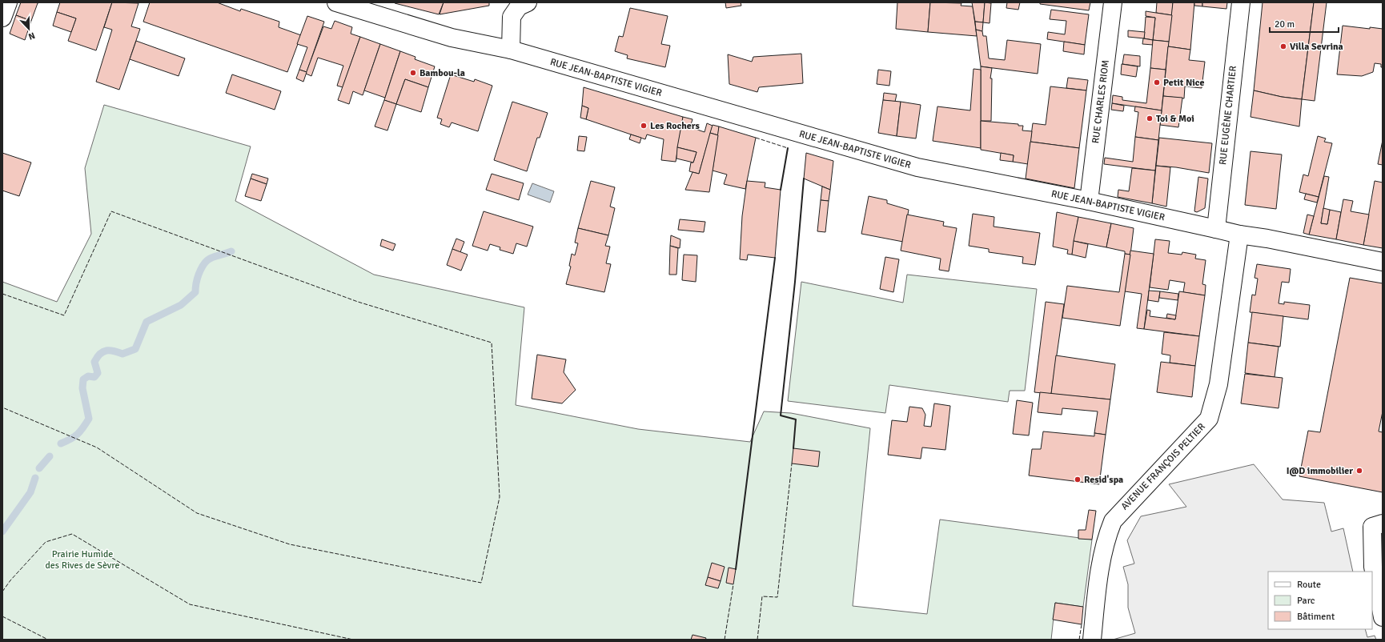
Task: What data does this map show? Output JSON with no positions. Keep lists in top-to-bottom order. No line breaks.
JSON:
{"streets":{"street":["RUE JEAN-BAPTISTE VIGIER","RUE CHARLES RIOM","RUE EUGÈNE CHARTIER","AVENUE FRANÇOIS PELTIER"]},"crossings":[["RUE JEAN-BAPTISTE VIGIER","RUE CHARLES RIOM"],["RUE JEAN-BAPTISTE VIGIER","RUE EUGÈNE CHARTIER"],["RUE JEAN-BAPTISTE VIGIER","AVENUE FRANÇOIS PELTIER"]],"parks":["Prairie Humide des Rives de Sèvre"],"places":["Villa Sevrina","Bambou-la","Petit Nice","Toi & Moi","Les Rochers","I@D immobilier","Resid'spa"],"legend":["Route","Parc","Bâtiment"],"scale_bar":"20 m","north":"bottom"}
